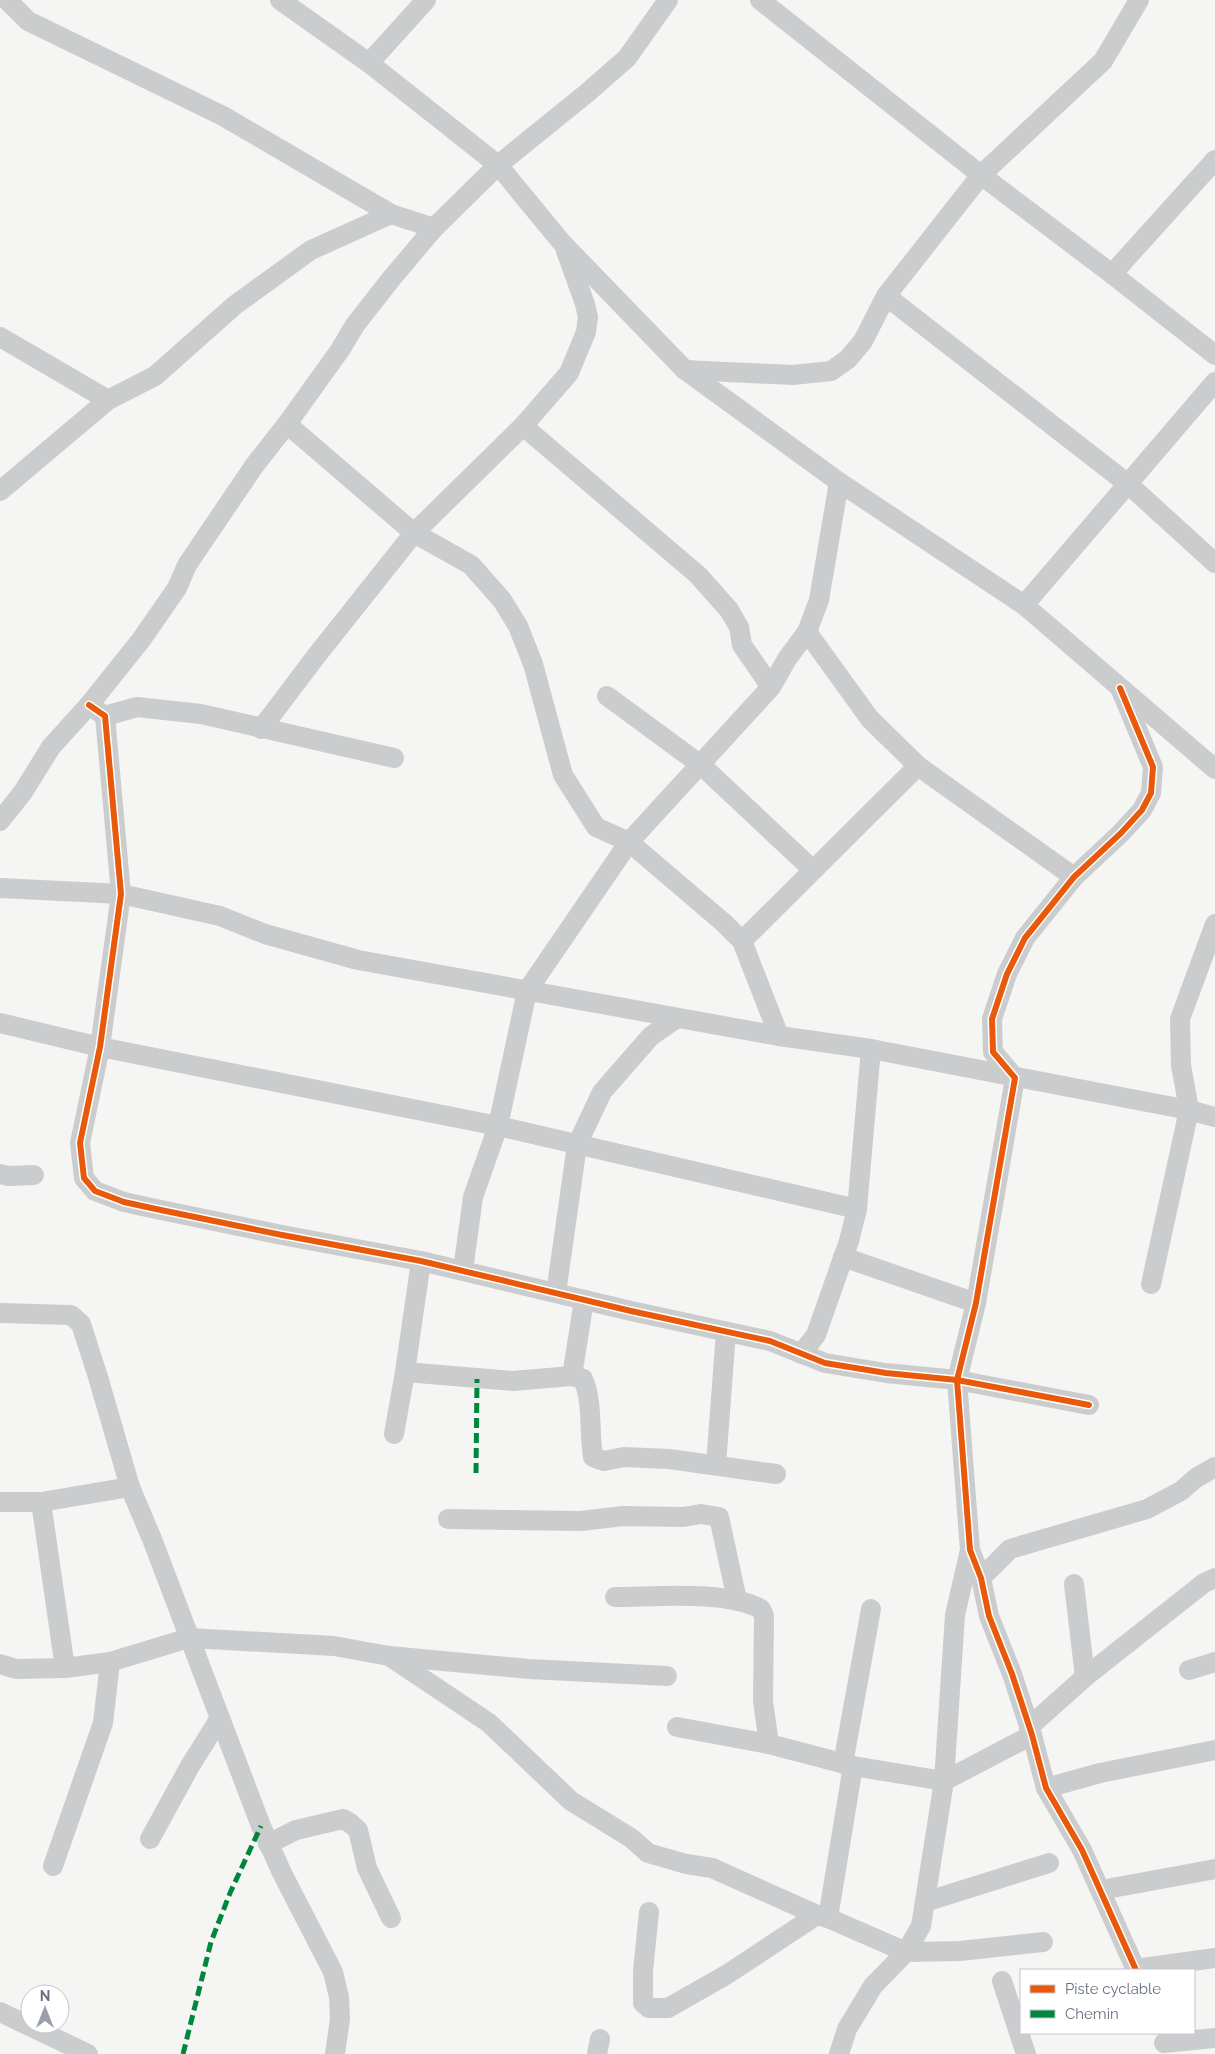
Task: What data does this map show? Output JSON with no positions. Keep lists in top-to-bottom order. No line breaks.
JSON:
{"legend":["Piste cyclable","Chemin"],"north":"top"}
